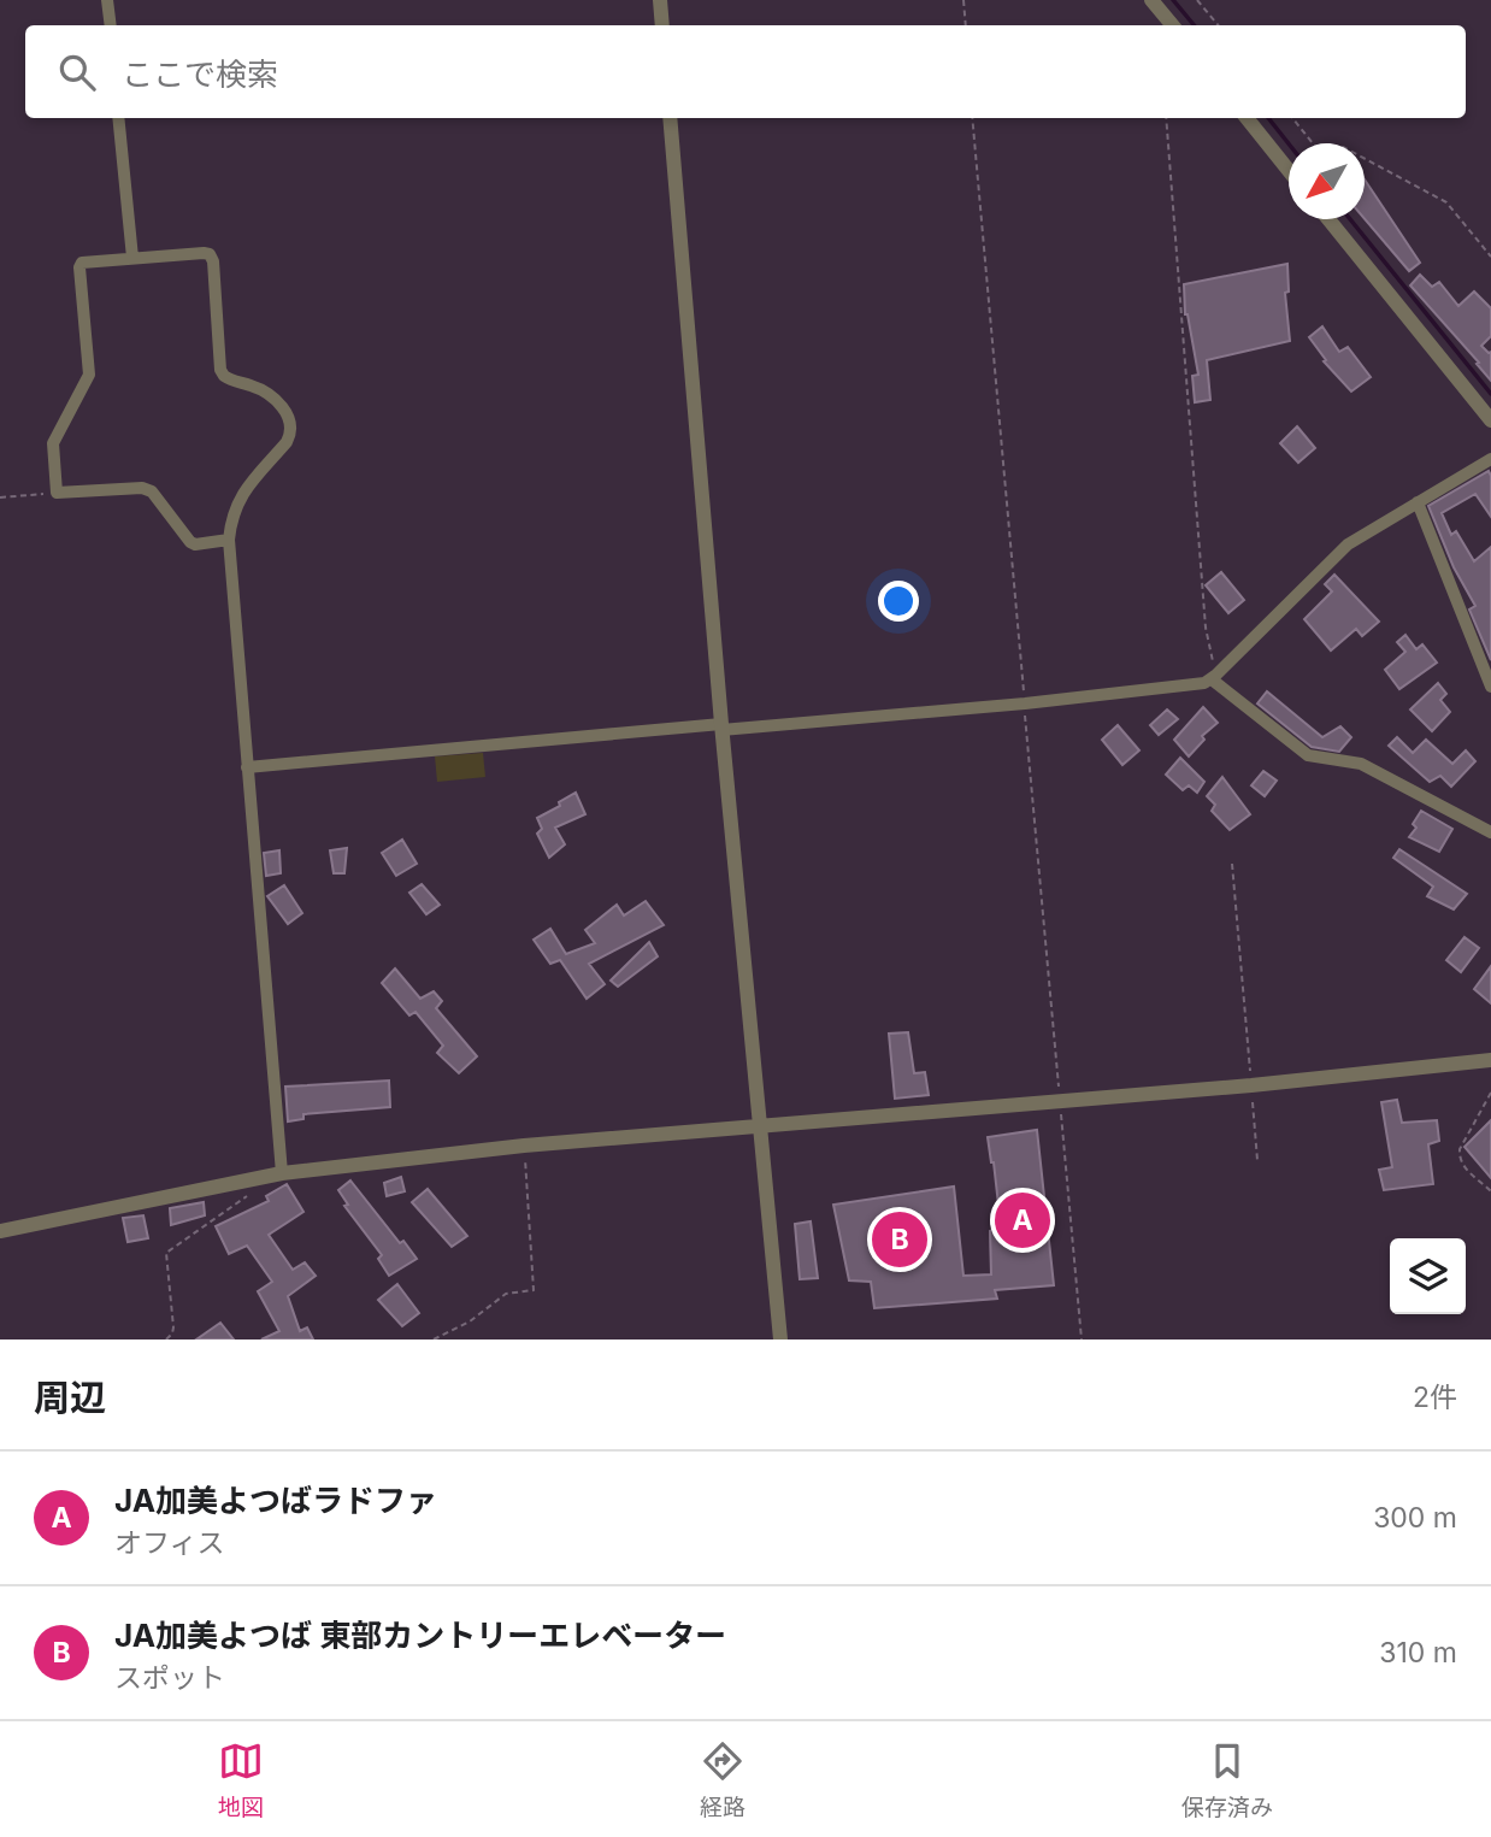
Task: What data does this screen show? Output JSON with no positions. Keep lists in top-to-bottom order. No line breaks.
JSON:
{"north":"bottom left","page":{"search":"ここで検索","pins":["A","B"],"heading":["周辺","2件"],"list":[{"mark":"A","name":"JA加美よつばラドファ","note":"オフィス","value":"300 m"},{"mark":"B","name":"JA加美よつば 東部カントリーエレベーター","note":"スポット","value":"310 m"}],"nav":["地図","経路","保存済み"]}}
